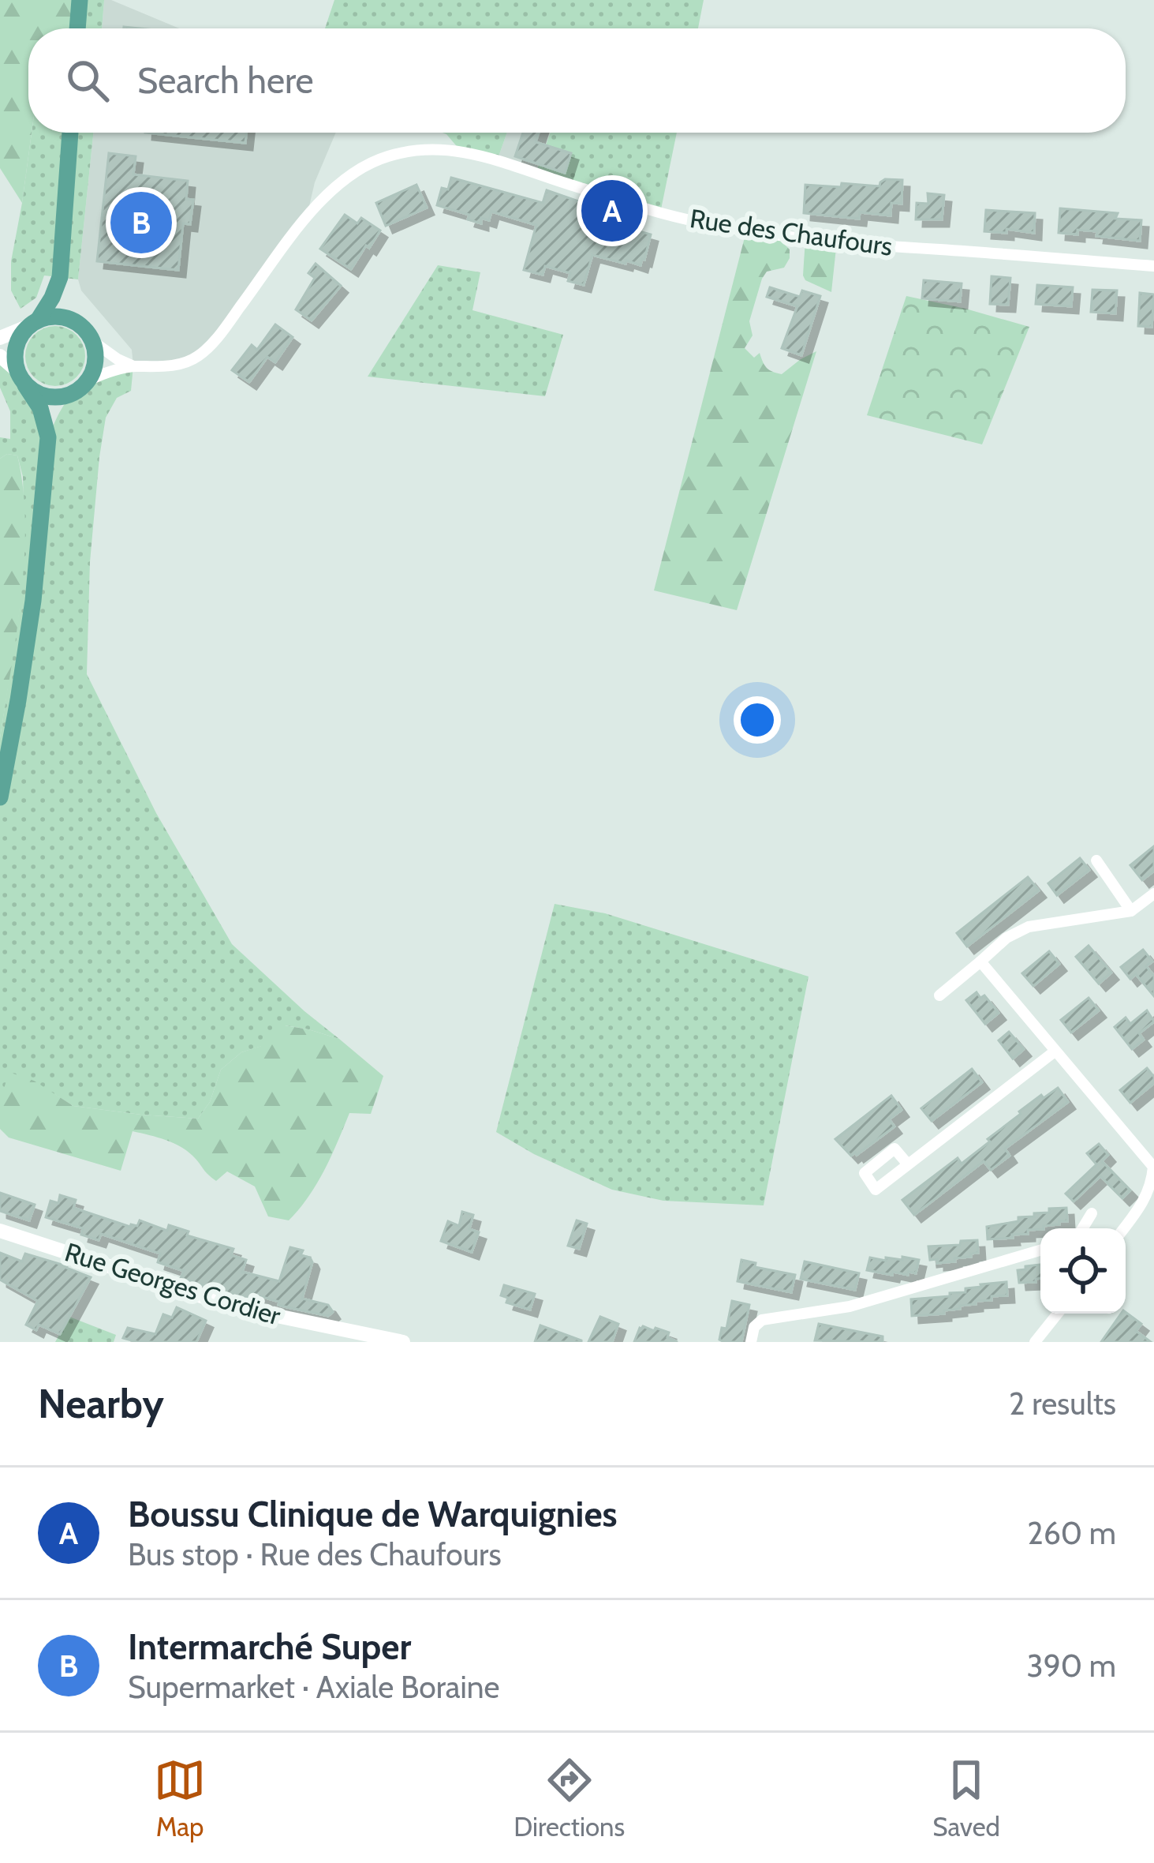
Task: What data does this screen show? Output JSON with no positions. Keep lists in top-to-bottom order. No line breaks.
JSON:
{"streets":{"street":["Rue des Chaufours","Rue Georges Cordier"]},"page":{"search":"Search here","pins":["A","B"],"heading":["Nearby","2 results"],"list":[{"mark":"A","name":"Boussu Clinique de Warquignies","note":"Bus stop · Rue des Chaufours","value":"260 m"},{"mark":"B","name":"Intermarché Super","note":"Supermarket · Axiale Boraine","value":"390 m"}],"nav":["Map","Directions","Saved"]}}
